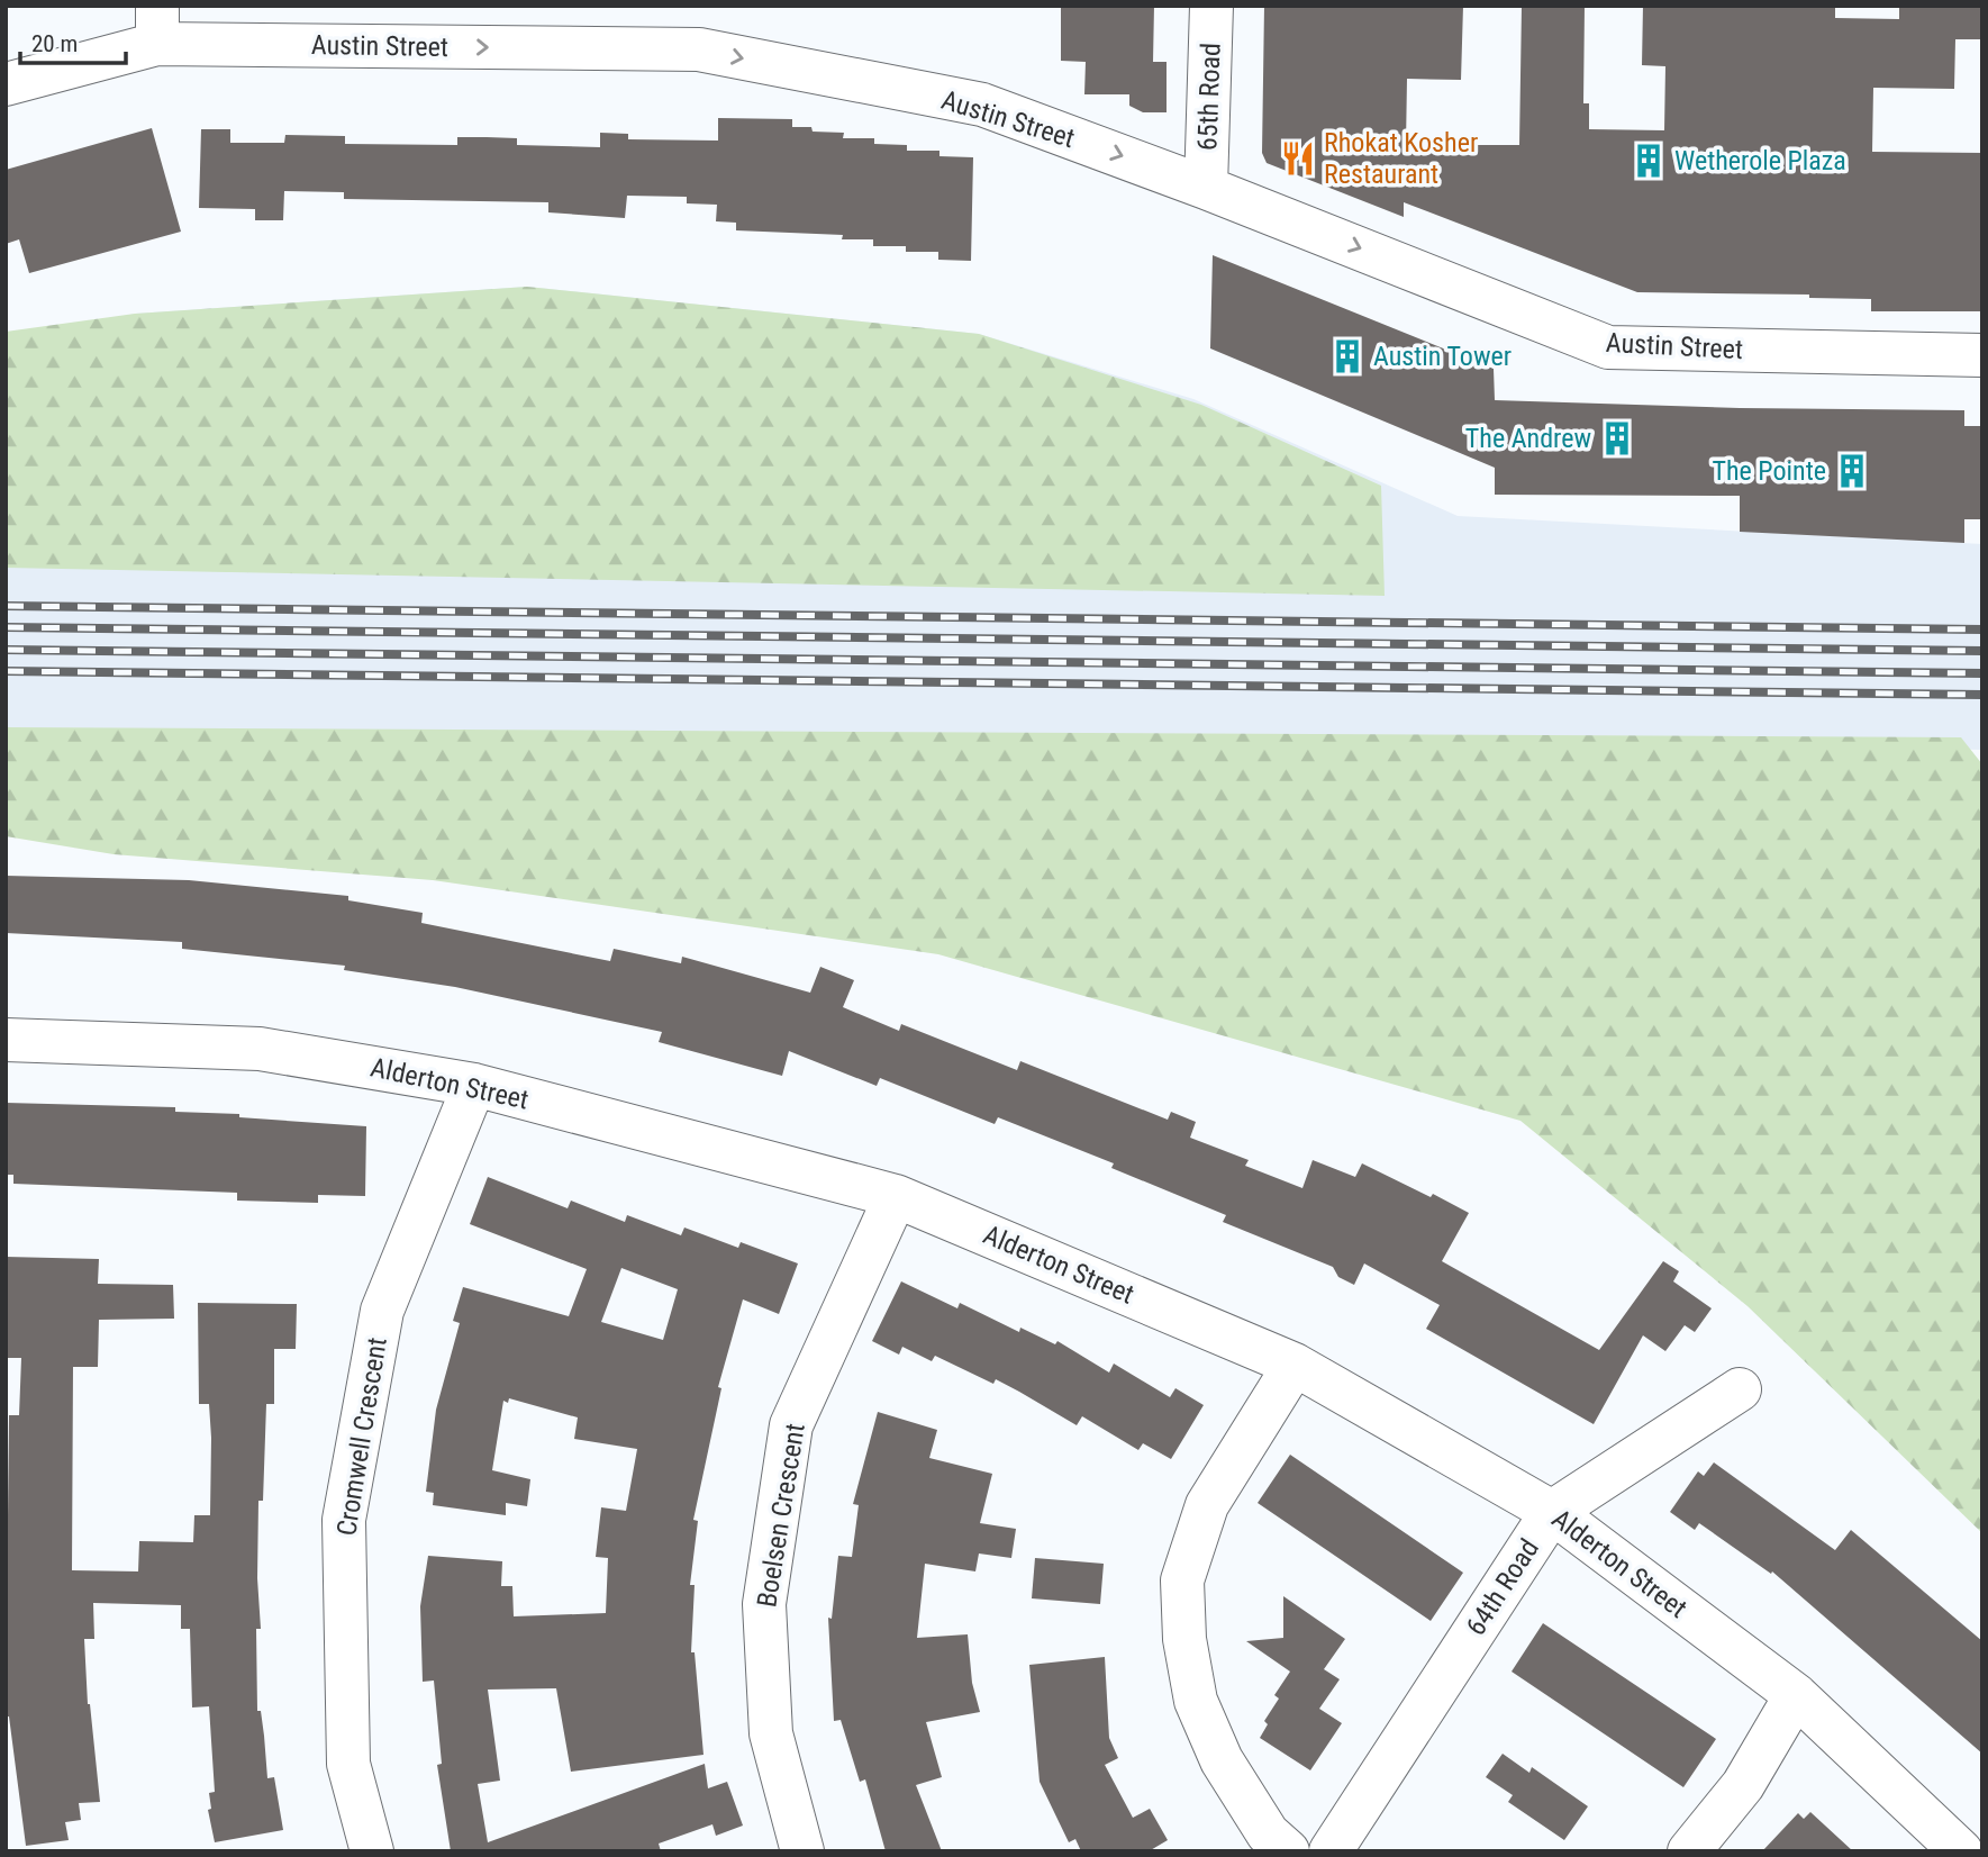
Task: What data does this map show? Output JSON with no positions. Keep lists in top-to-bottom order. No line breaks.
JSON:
{"streets":{"street":["Austin Street","65th Road","Alderton Street","Cromwell Crescent","Boelsen Crescent","64th Road"]},"crossings":[["Austin Street","65th Road"],["Alderton Street","Cromwell Crescent"],["Alderton Street","Boelsen Crescent"],["Alderton Street","64th Road"]],"one_way":["Austin Street"],"places":{"restaurant":["Rhokat Kosher Restaurant"],"building":["Wetherole Plaza","Austin Tower","The Andrew","The Pointe"]},"scale_bar":"20 m"}
